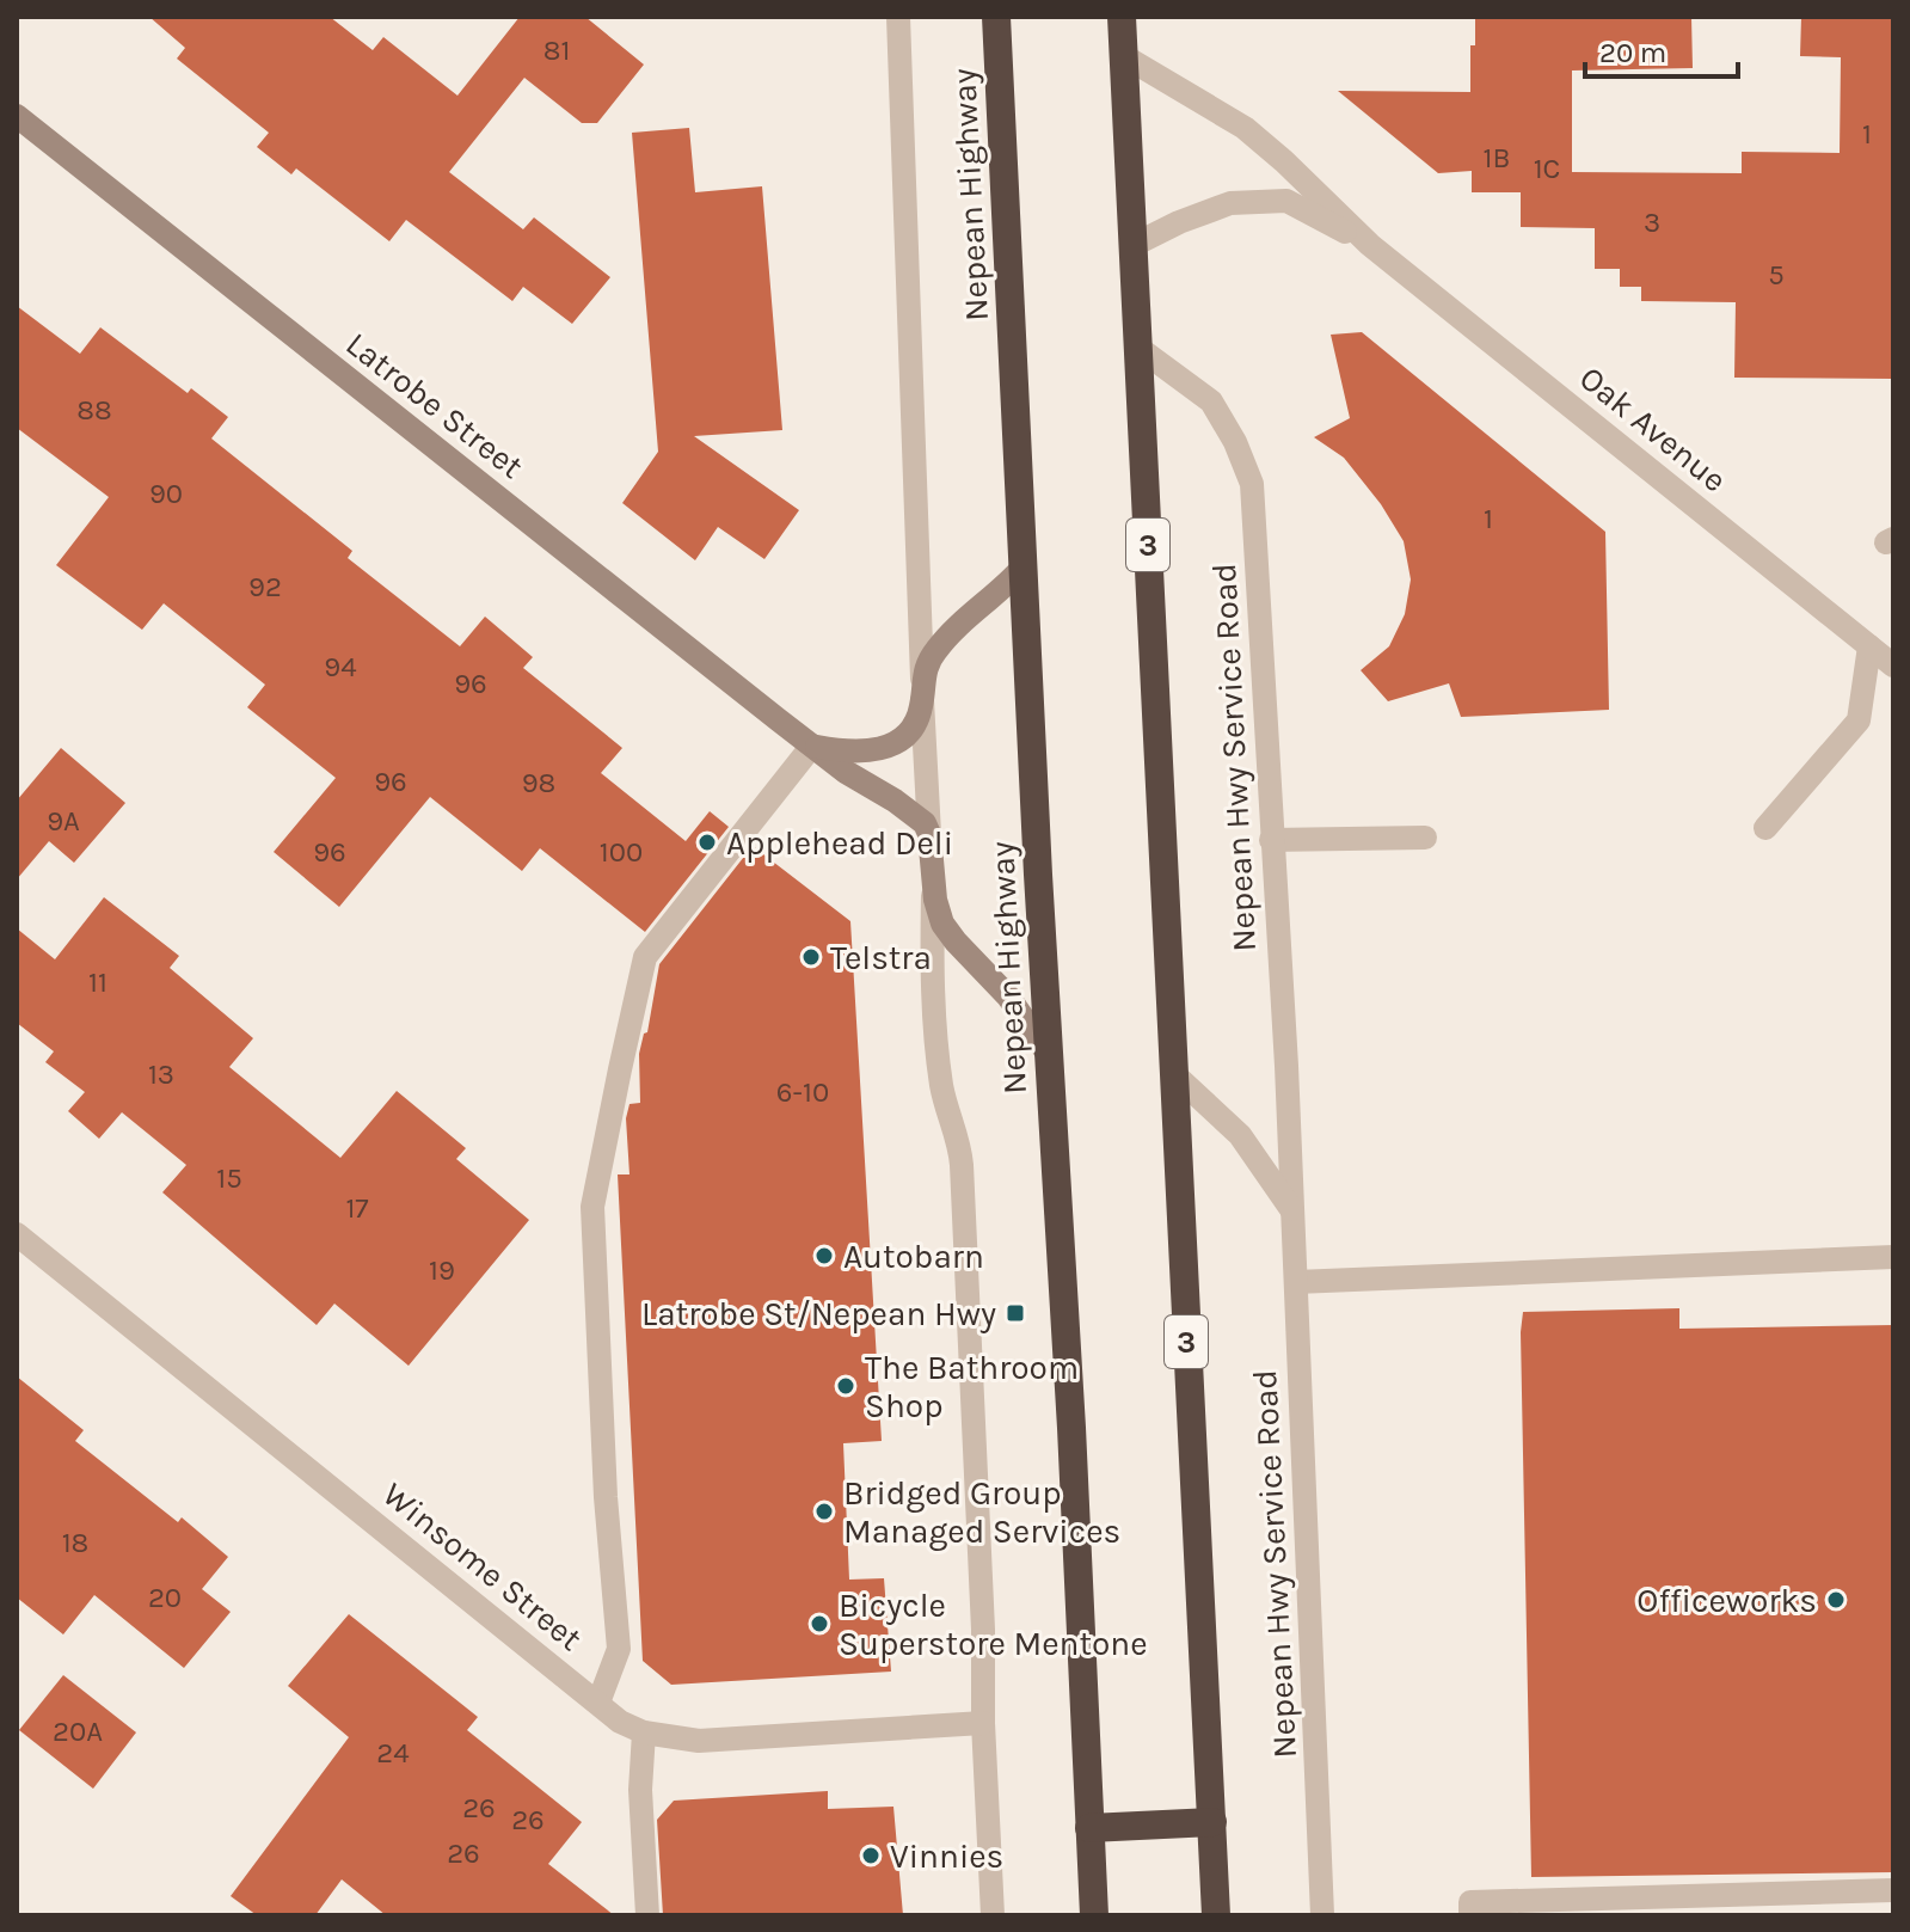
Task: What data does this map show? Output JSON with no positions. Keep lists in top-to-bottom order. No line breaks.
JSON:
{"streets":{"highway":["Nepean Highway","3"],"street":["Latrobe Street","Oak Avenue","Nepean Hwy Service Road","Winsome Street"]},"crossings":[["Oak Avenue","3"],["3","Nepean Hwy Service Road"]],"places":{"other":["Applehead Deli","Telstra","Autobarn","The Bathroom Shop","Bridged Group Managed Services","Officeworks","Bicycle Superstore Mentone","Vinnies"],"transit":["Latrobe St/Nepean Hwy"]},"house_numbers":["81","1","1B","1C","3","5","88","90","1","92","94","96","96","98","9A","96","100","11","13","6-10","15","17","19","18","20","20A","24","26","26","26"],"scale_bar":"20 m"}
